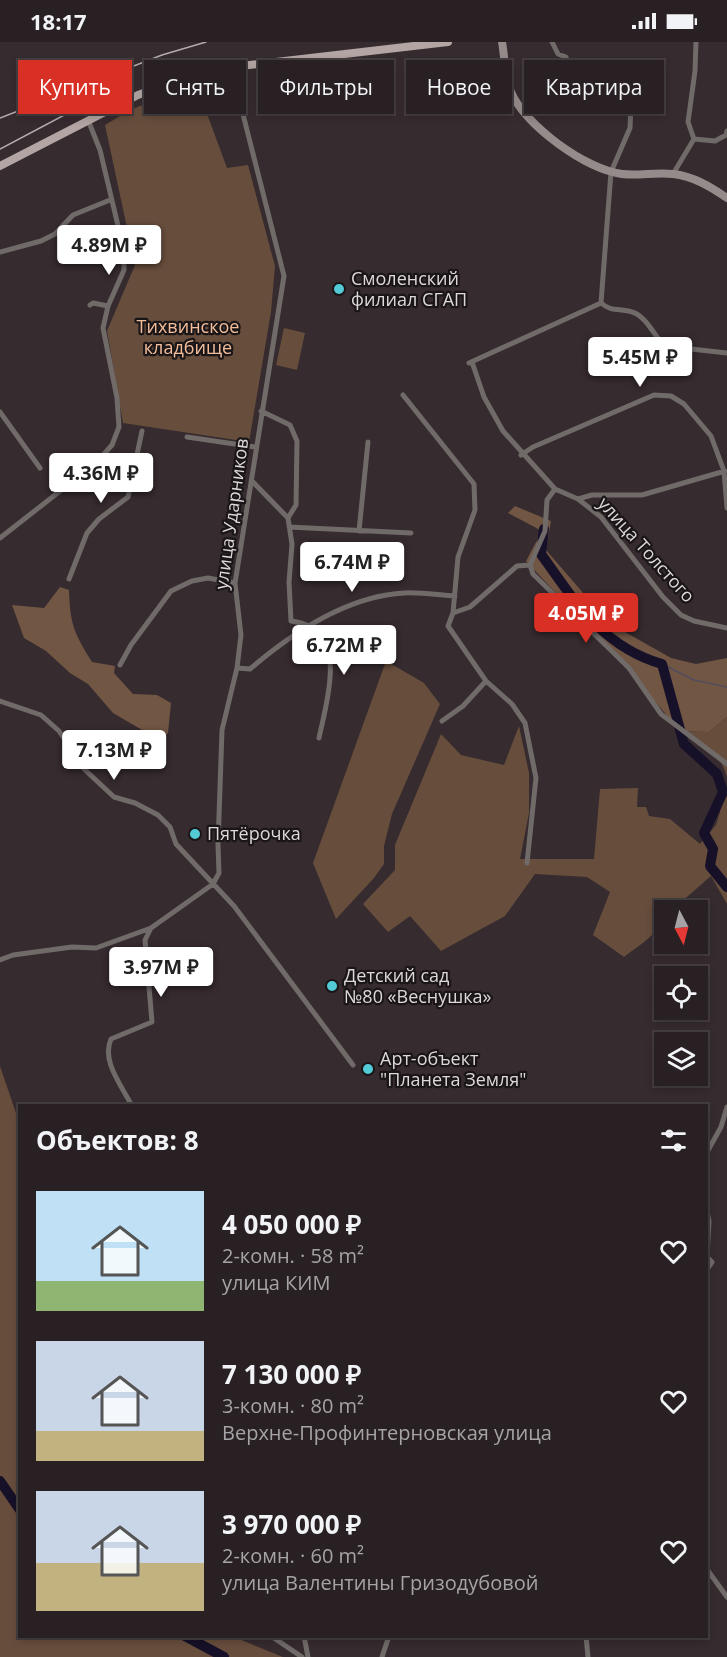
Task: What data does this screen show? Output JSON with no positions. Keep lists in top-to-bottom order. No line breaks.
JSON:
{"streets":{"street":["улица Ударников","улица Толстого"]},"parks":["Тихвинское кладбище"],"places":["Смоленский филиал СГАП","Пятёрочка","Детский сад №80 «Веснушка»","Арт-объект \"Планета Земля\""],"north":"bottom","page":{"status":"18:17","chip":["Купить","Снять","Фильтры","Новое","Квартира"],"price":["4.89M ₽","5.45M ₽","4.36M ₽","6.74M ₽","4.05M ₽","6.72M ₽","7.13M ₽","3.97M ₽"],"heading":"Объектов: 8","list":[{"name":"4 050 000 ₽","note":"2-комн. · 58 m² · улица КИМ"},{"name":"7 130 000 ₽","note":"3-комн. · 80 m² · Верхне-Профинтерновская улица"},{"name":"3 970 000 ₽","note":"2-комн. · 60 m² · улица Валентины Гризодубовой"}]}}
